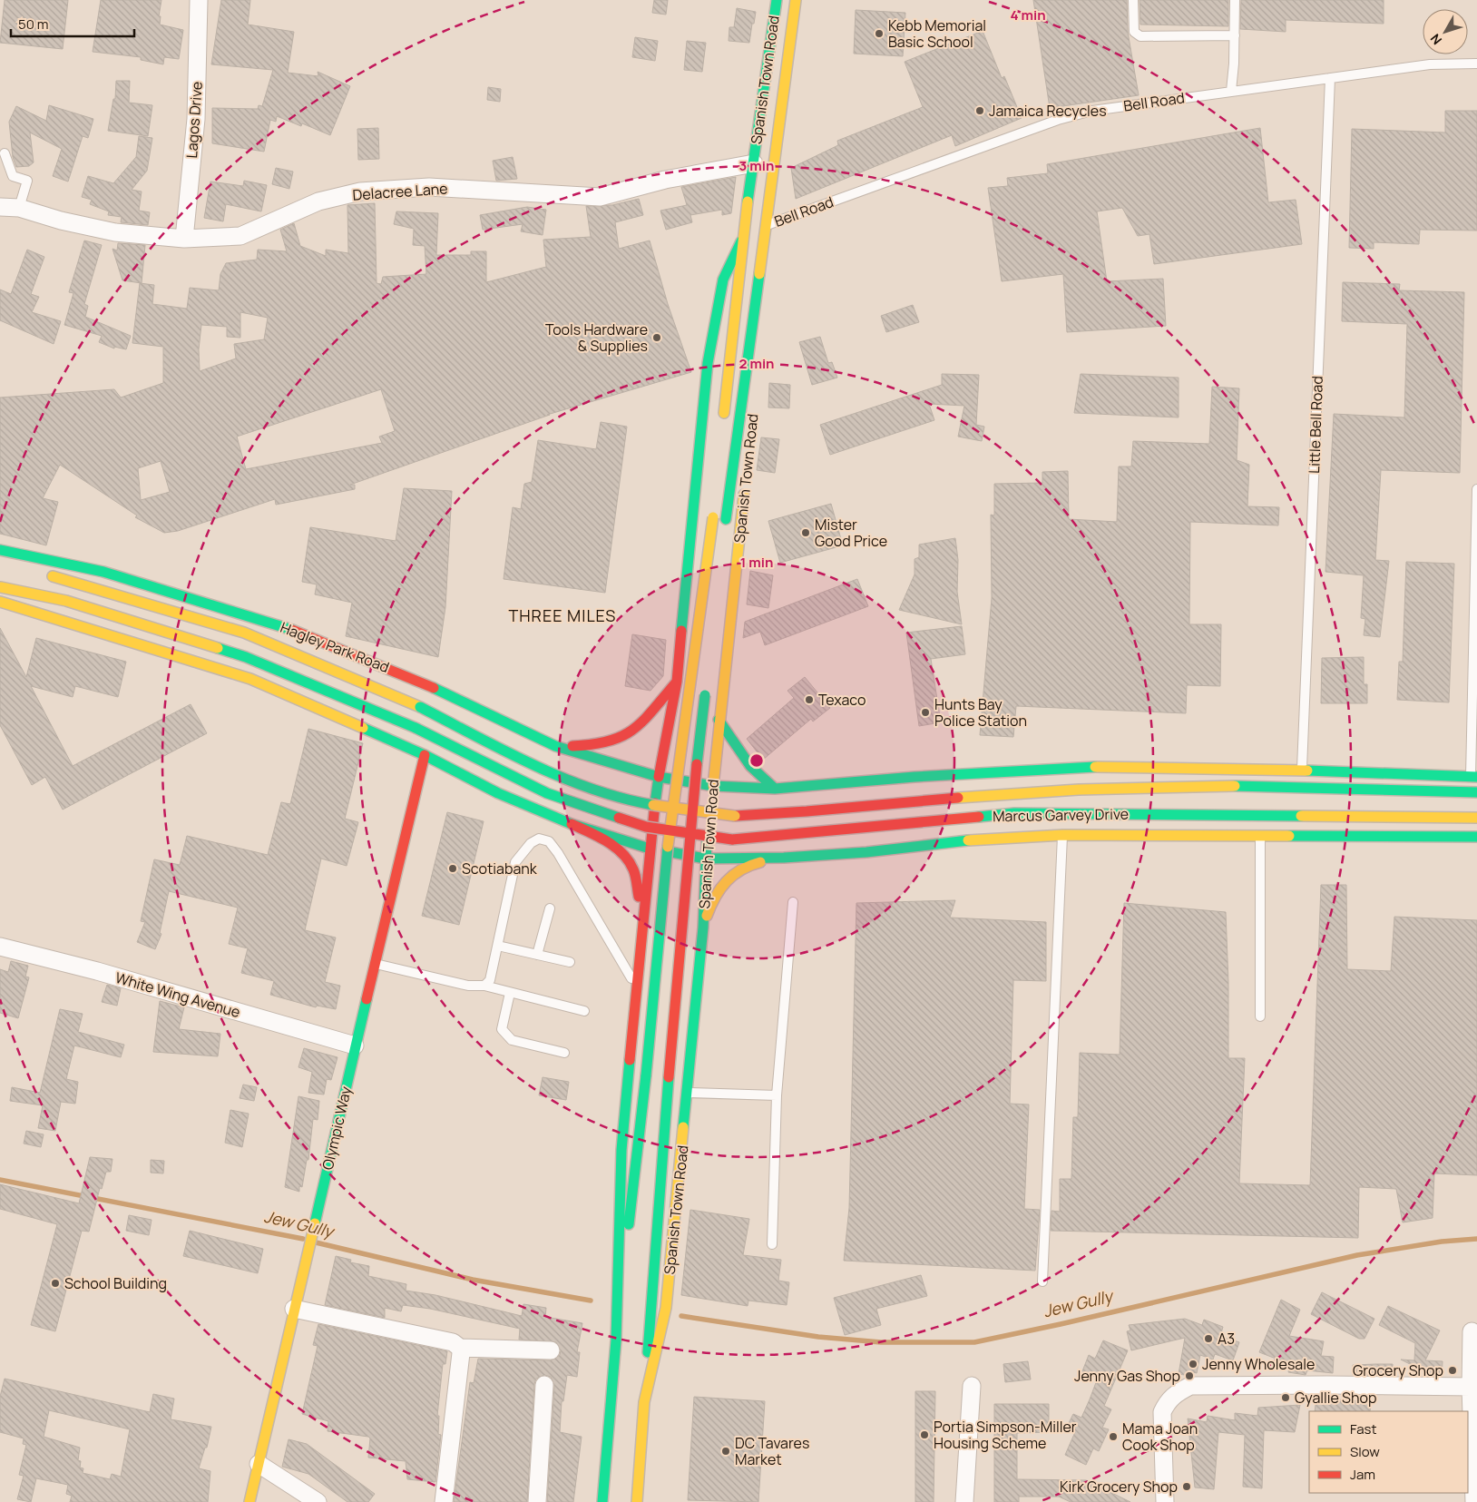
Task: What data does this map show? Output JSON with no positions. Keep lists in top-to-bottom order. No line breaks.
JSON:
{"streets":{"main road":["Spanish Town Road","Hagley Park Road","Marcus Garvey Drive","Olympic Way"],"street":["Lagos Drive","Delacree Lane","White Wing Avenue"],"lane":["Bell Road","Little Bell Road"]},"crossings":[["Spanish Town Road","Bell Road"],["Spanish Town Road","Delacree Lane"],["Spanish Town Road","Hagley Park Road"],["Spanish Town Road","Marcus Garvey Drive"],["Bell Road","Little Bell Road"],["Lagos Drive","Delacree Lane"],["Hagley Park Road","Marcus Garvey Drive"],["White Wing Avenue","Olympic Way"]],"districts":["THREE MILES"],"water":["Jew Gully"],"places":["Kebb Memorial Basic School","Jamaica Recycles","Tools Hardware & Supplies","Mister Good Price","Texaco","Hunts Bay Police Station","Scotiabank","School Building","A3","Jenny Wholesale","Grocery Shop","Jenny Gas Shop","Gyallie Shop","Portia Simpson-Miller Housing Scheme","Mama Joan Cook Shop","DC Tavares Market","Kirk Grocery Shop"],"legend":["Fast","Slow","Jam"],"scale_bar":"50 m","north":"bottom left","rings":["4 min","3 min","2 min","1 min"]}
